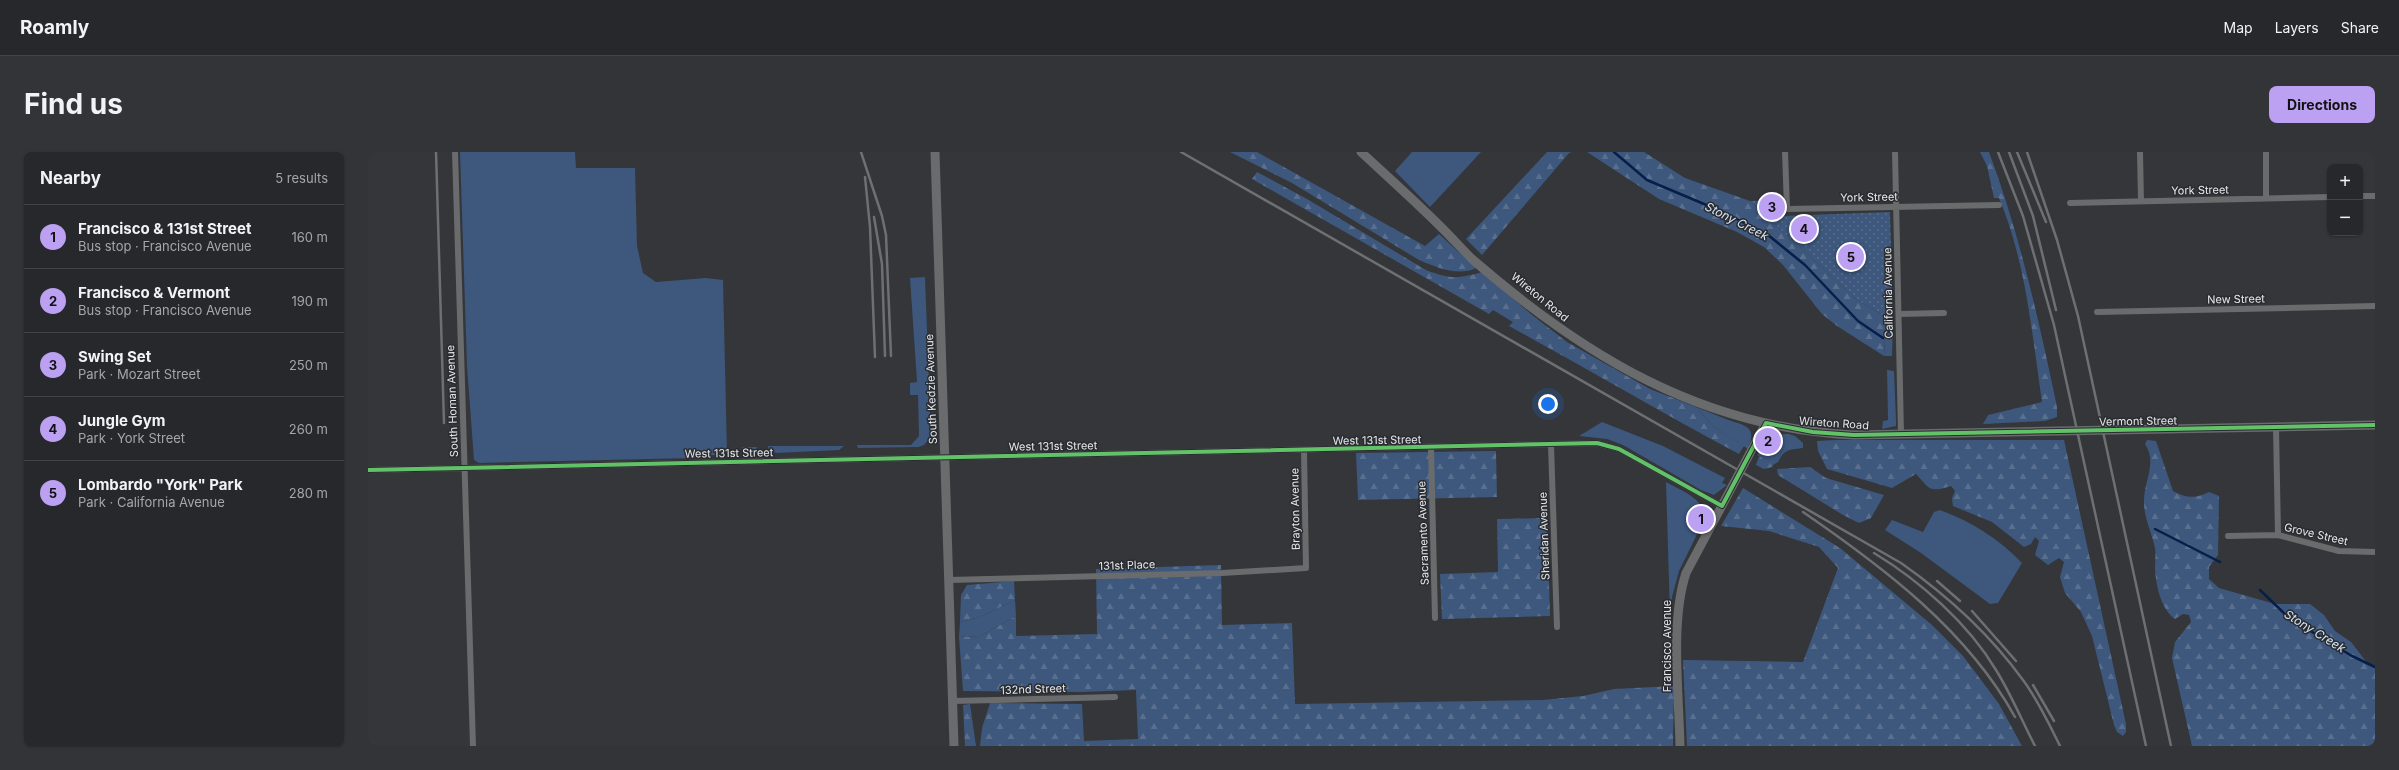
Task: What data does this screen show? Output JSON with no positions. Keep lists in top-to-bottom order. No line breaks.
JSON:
{"streets":{"street":["York Street","California Avenue","Wireton Road","New Street","South Kedzie Avenue","South Homan Avenue","Vermont Street","West 131st Street","Brayton Avenue","Sacramento Avenue","Grove Street","Sheridan Avenue","131st Place","Francisco Avenue","132nd Street"]},"crossings":[["York Street","California Avenue"],["California Avenue","Wireton Road"],["California Avenue","Vermont Street"],["Wireton Road","Vermont Street"],["Wireton Road","Francisco Avenue"],["South Kedzie Avenue","West 131st Street"],["South Kedzie Avenue","131st Place"],["South Kedzie Avenue","132nd Street"],["South Homan Avenue","West 131st Street"],["West 131st Street","Brayton Avenue"],["West 131st Street","Sacramento Avenue"],["West 131st Street","Sheridan Avenue"],["West 131st Street","Francisco Avenue"],["Brayton Avenue","131st Place"]],"water":["Stony Creek"],"page":{"header":"Roamly","nav":["Map","Layers","Share"],"buttons":"Directions","title":"Find us","heading":["Nearby","5 results"],"map_buttons":["+","−"],"pins":["3","4","5","2","1"],"list":[{"mark":"1","name":"Francisco & 131st Street","note":"Bus stop · Francisco Avenue","value":"160 m"},{"mark":"2","name":"Francisco & Vermont","note":"Bus stop · Francisco Avenue","value":"190 m"},{"mark":"3","name":"Swing Set","note":"Park · Mozart Street","value":"250 m"},{"mark":"4","name":"Jungle Gym","note":"Park · York Street","value":"260 m"},{"mark":"5","name":"Lombardo \"York\" Park","note":"Park · California Avenue","value":"280 m"}]}}
